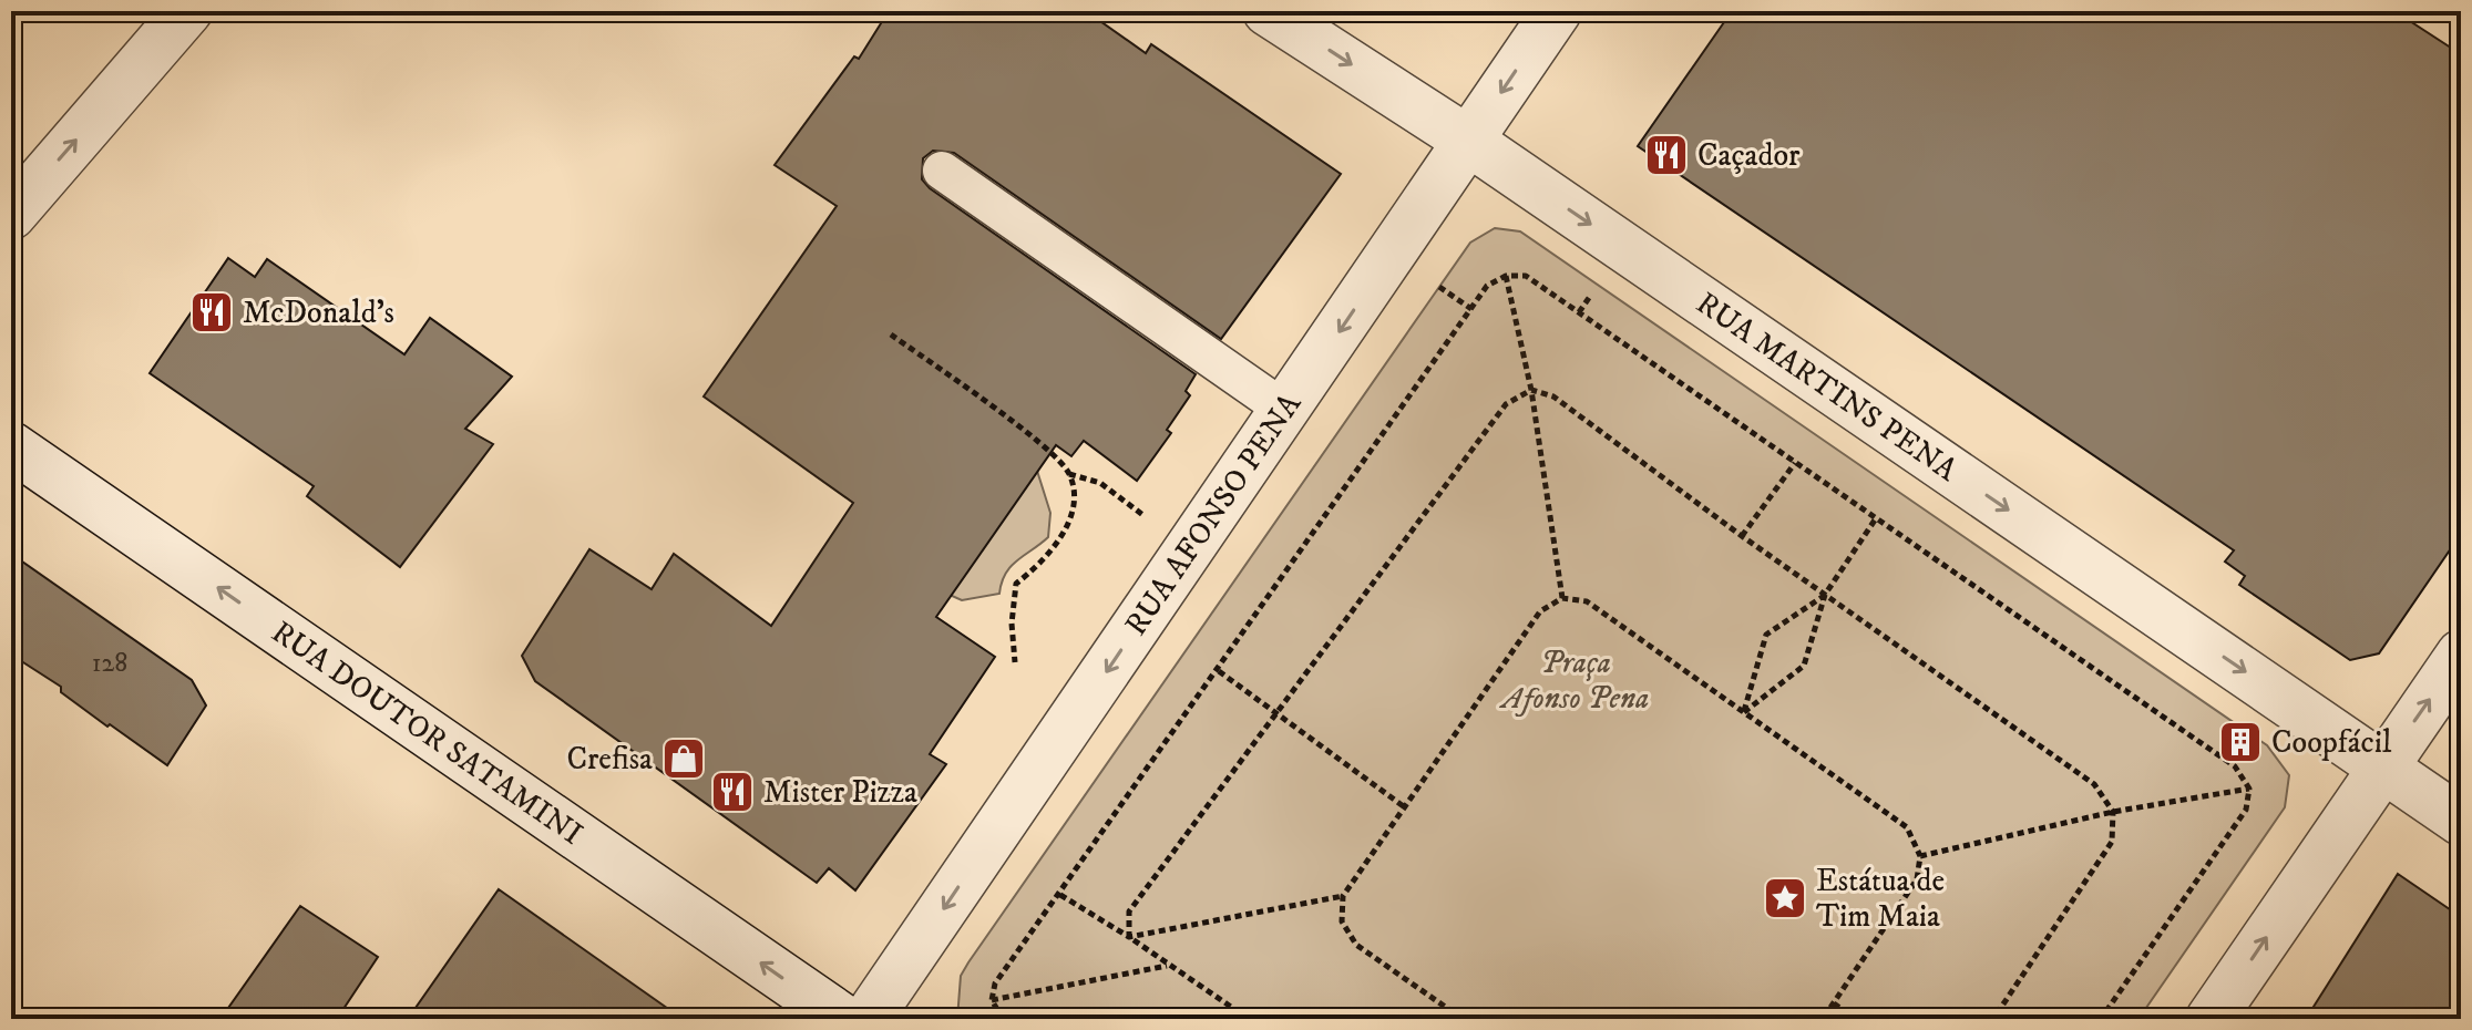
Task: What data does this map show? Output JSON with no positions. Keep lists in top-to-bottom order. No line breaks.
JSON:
{"streets":{"street":["RUA MARTINS PENA","RUA AFONSO PENA","RUA DOUTOR SATAMINI"]},"crossings":[["RUA MARTINS PENA","RUA AFONSO PENA"]],"one_way":["RUA MARTINS PENA","RUA AFONSO PENA","RUA DOUTOR SATAMINI"],"parks":["Praça Afonso Pena"],"places":{"restaurant":["Caçador","McDonald's","Mister Pizza"],"building":["Coopfácil"],"shop":["Crefisa"],"place":["Estátua de Tim Maia"]},"house_numbers":["128"]}
